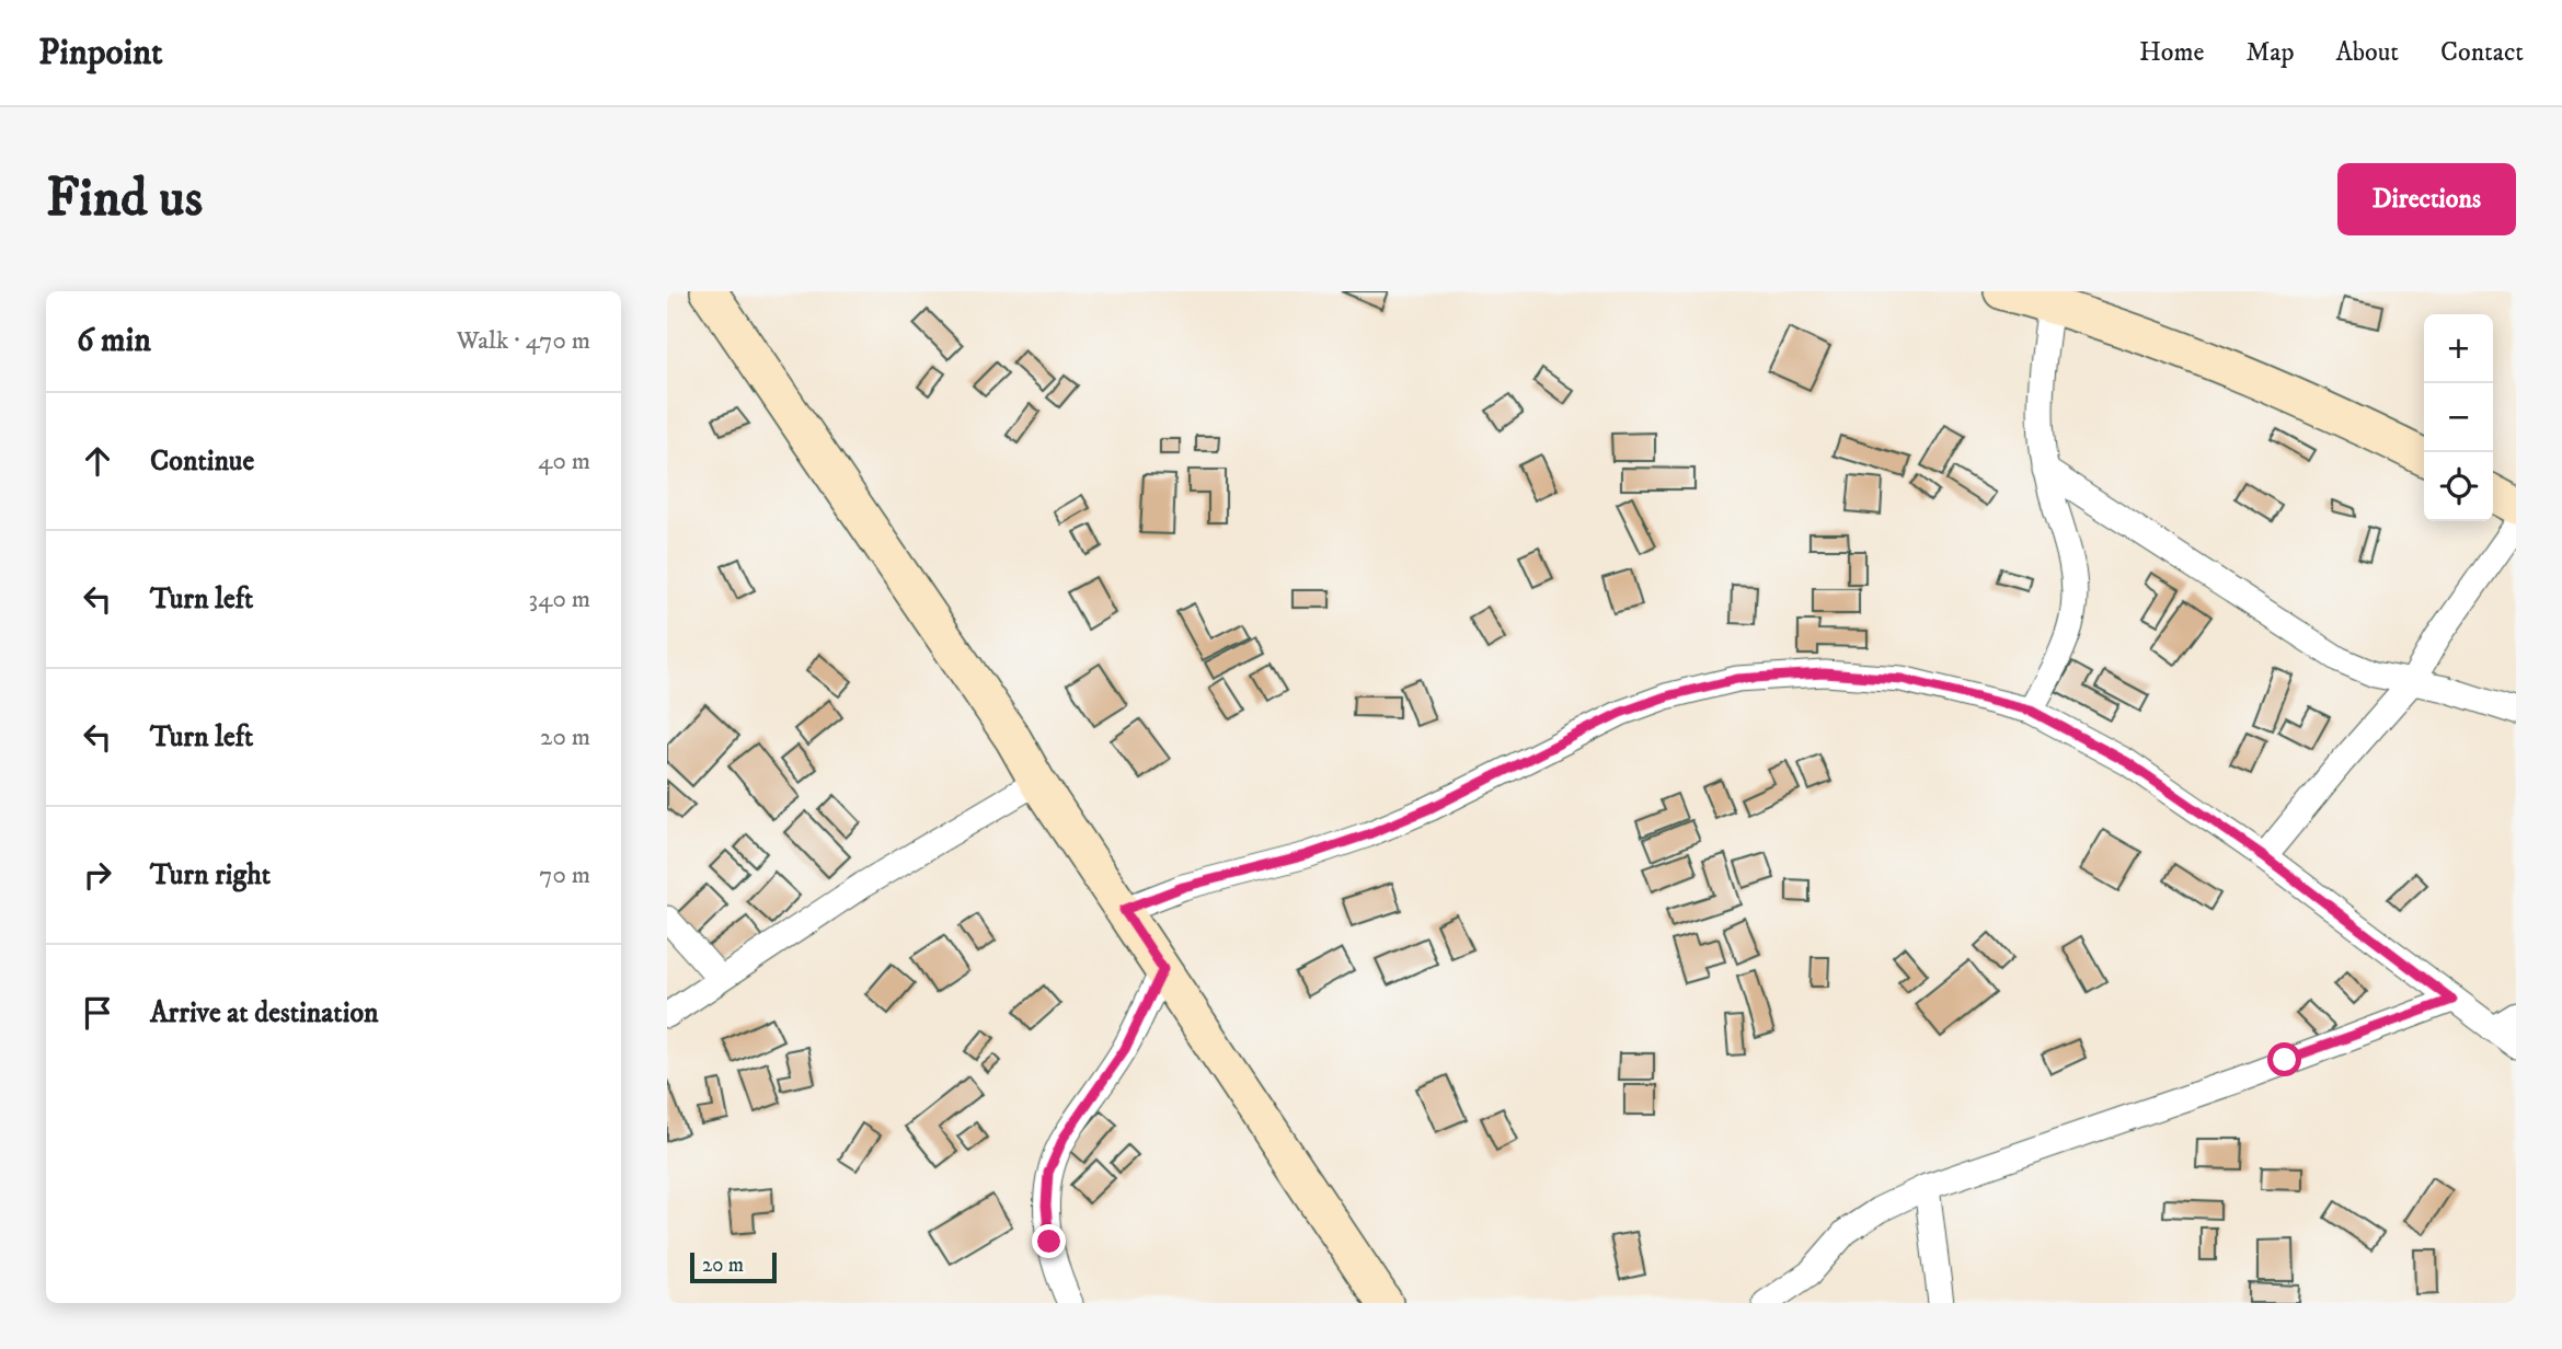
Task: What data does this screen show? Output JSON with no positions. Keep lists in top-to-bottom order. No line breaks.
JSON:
{"scale_bar":"20 m","page":{"header":"Pinpoint","nav":["Home","Map","About","Contact"],"buttons":"Directions","title":"Find us","heading":["6 min","Walk · 470 m"],"map_buttons":["+","−"],"list":[["Continue","40 m"],["Turn left","340 m"],["Turn left","20 m"],["Turn right","70 m"],"Arrive at destination"],"scale":"20 m"}}
